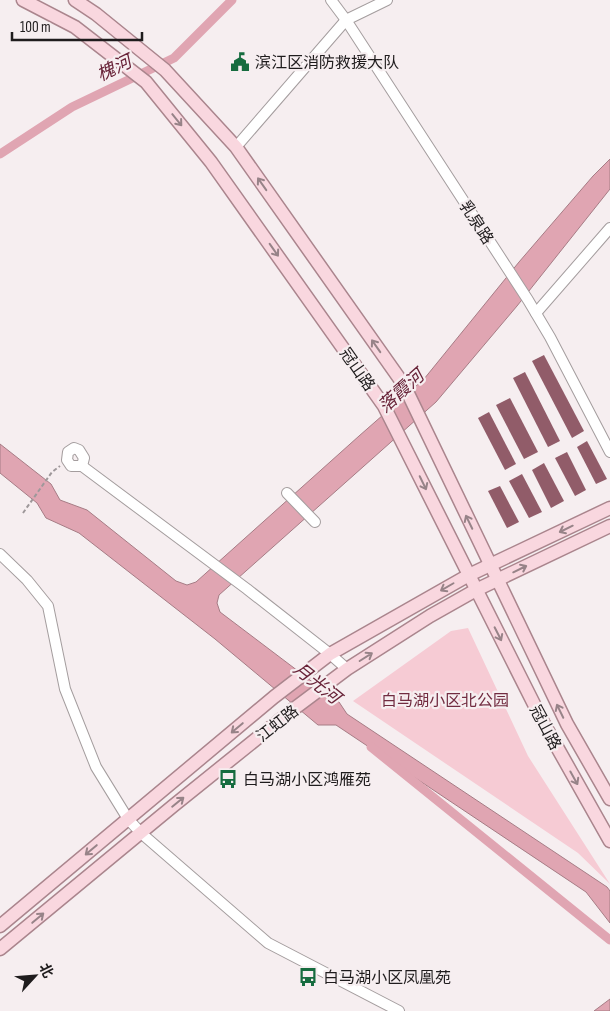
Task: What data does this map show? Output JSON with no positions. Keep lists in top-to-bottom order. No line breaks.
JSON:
{"streets":{"main road":["冠山路","江虹路"],"street":["乳泉路"]},"crossings":[["冠山路","江虹路"]],"water":["槐河","落霞河","月光河"],"parks":["白马湖小区北公园"],"places":{"public building":["滨江区消防救援大队"],"bus stop":["白马湖小区鸿雁苑","白马湖小区凤凰苑"]},"scale_bar":"100 m","north":"top right"}
